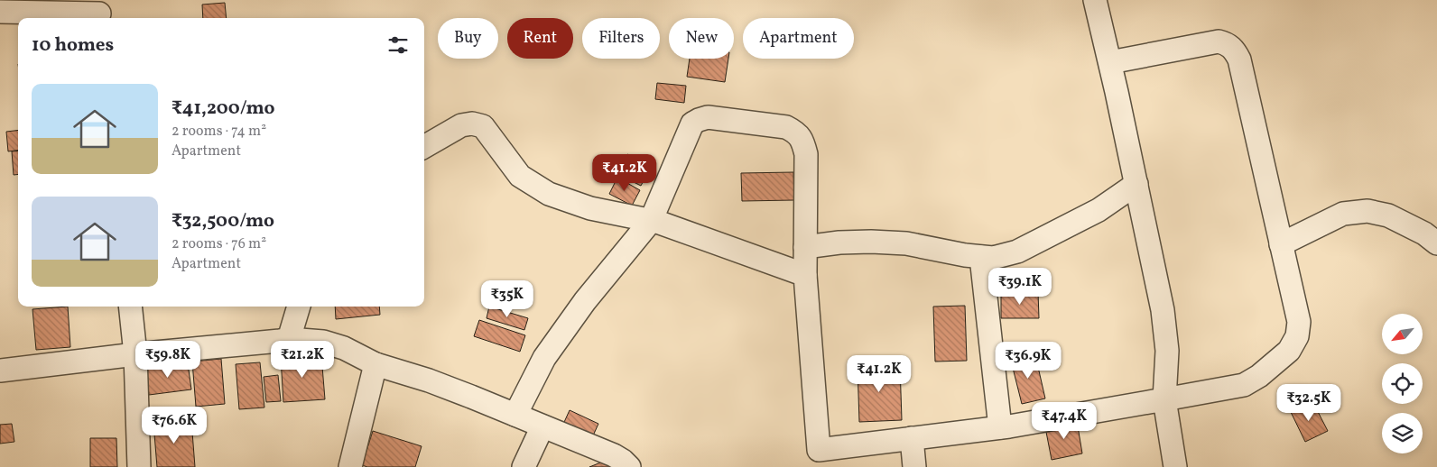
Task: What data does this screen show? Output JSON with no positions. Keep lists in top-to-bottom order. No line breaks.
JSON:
{"north":"bottom left","page":{"chip":["Buy","Rent","Filters","New","Apartment"],"heading":"10 homes","list":[{"name":"₹41,200/mo","note":"2 rooms · 74 m² · Apartment"},{"name":"₹32,500/mo","note":"2 rooms · 76 m² · Apartment"}],"price":["₹41.2K","₹39.1K","₹35K","₹59.8K","₹21.2K","₹36.9K","₹41.2K","₹32.5K","₹47.4K","₹76.6K"]}}
